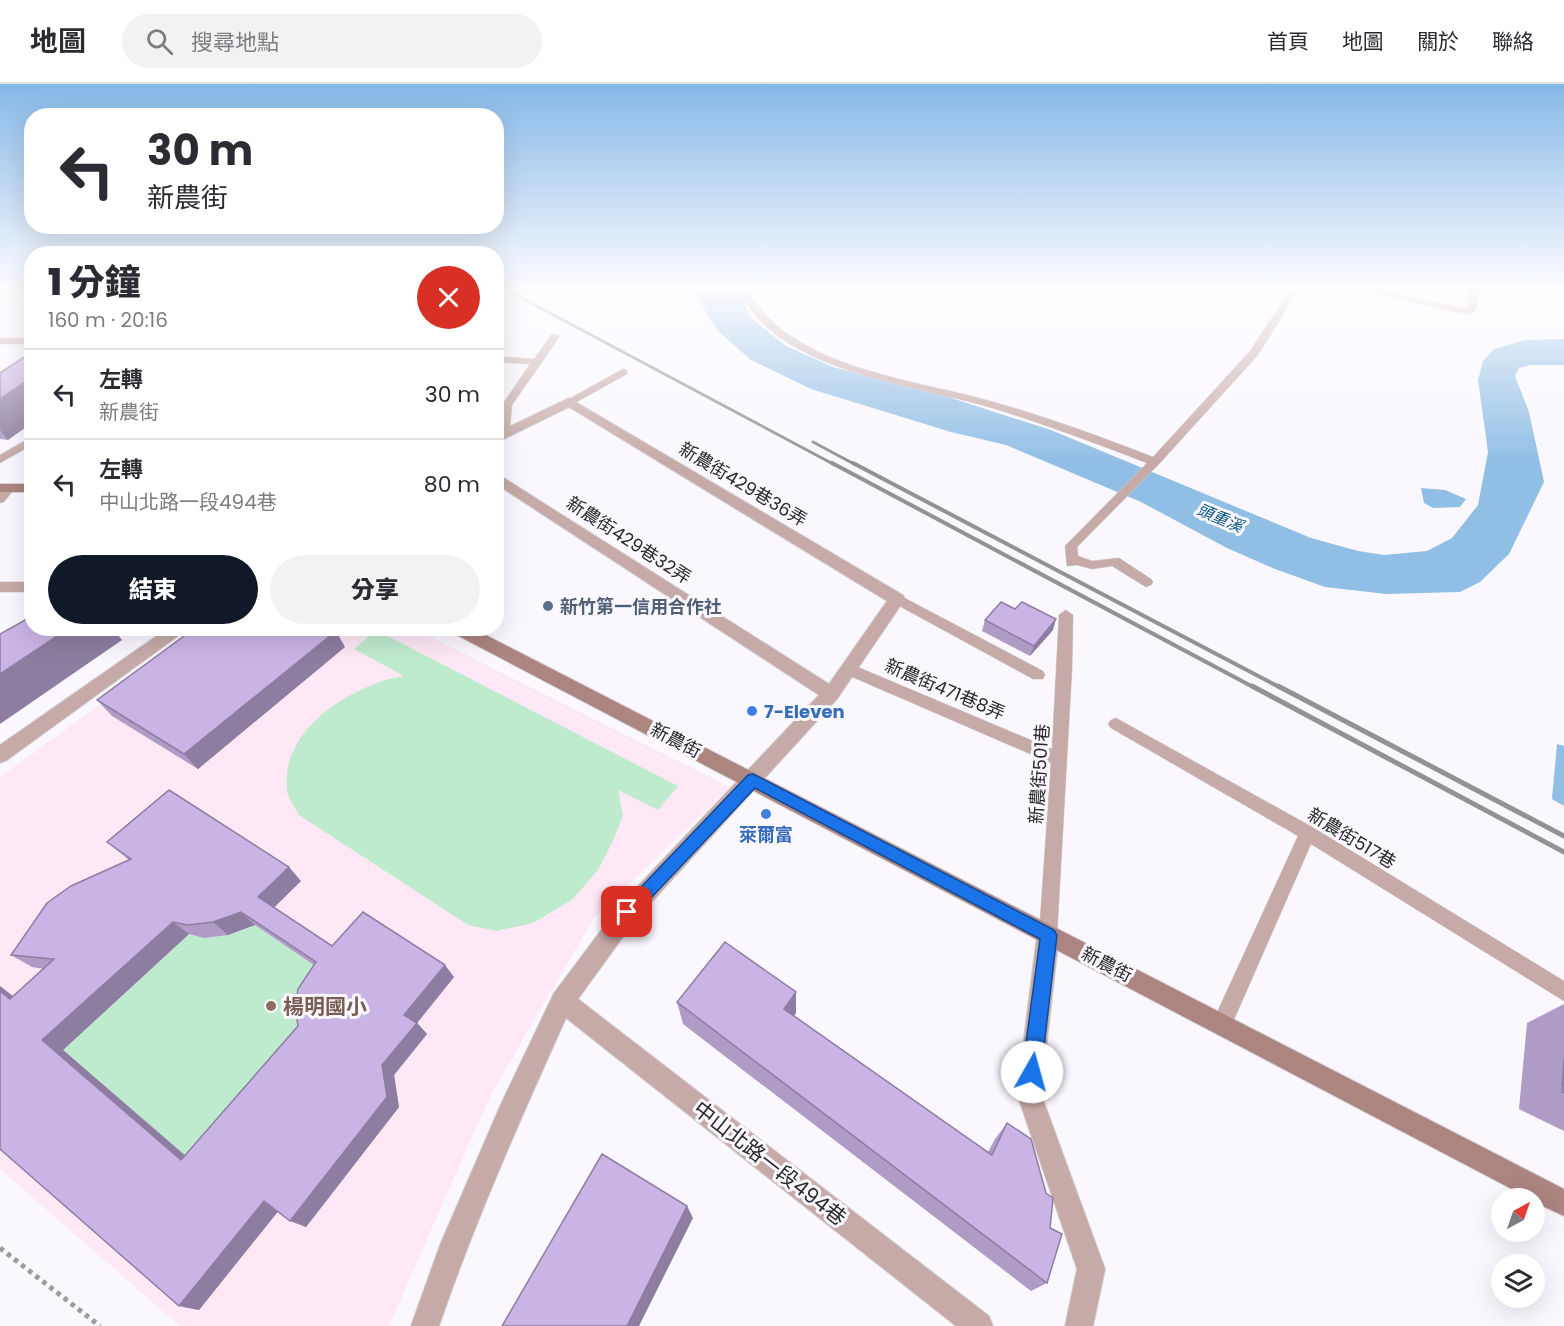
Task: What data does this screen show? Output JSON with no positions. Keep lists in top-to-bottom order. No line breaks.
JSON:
{"streets":{"street":["新農街429巷36弄","新農街429巷32弄","新農街","中山北路一段494巷"],"lane":["新農街471巷8弄","新農街501巷","新農街517巷"]},"crossings":[["新農街471巷8弄","新農街501巷"],["新農街","新農街501巷"]],"water":["頭重溪"],"places":["新竹第一信用合作社","7-Eleven","萊爾富","楊明國小"],"north":"top right","page":{"header":"地圖","search":"搜尋地點","nav":["首頁","地圖","關於","聯絡"],"turn":["30 m","新農街"],"heading":["1 分鐘","160 m · 20:16"],"list":[{"name":"左轉","note":"新農街","value":"30 m"},{"name":"左轉","note":"中山北路一段494巷","value":"80 m"}],"buttons":["結束","分享"]}}
